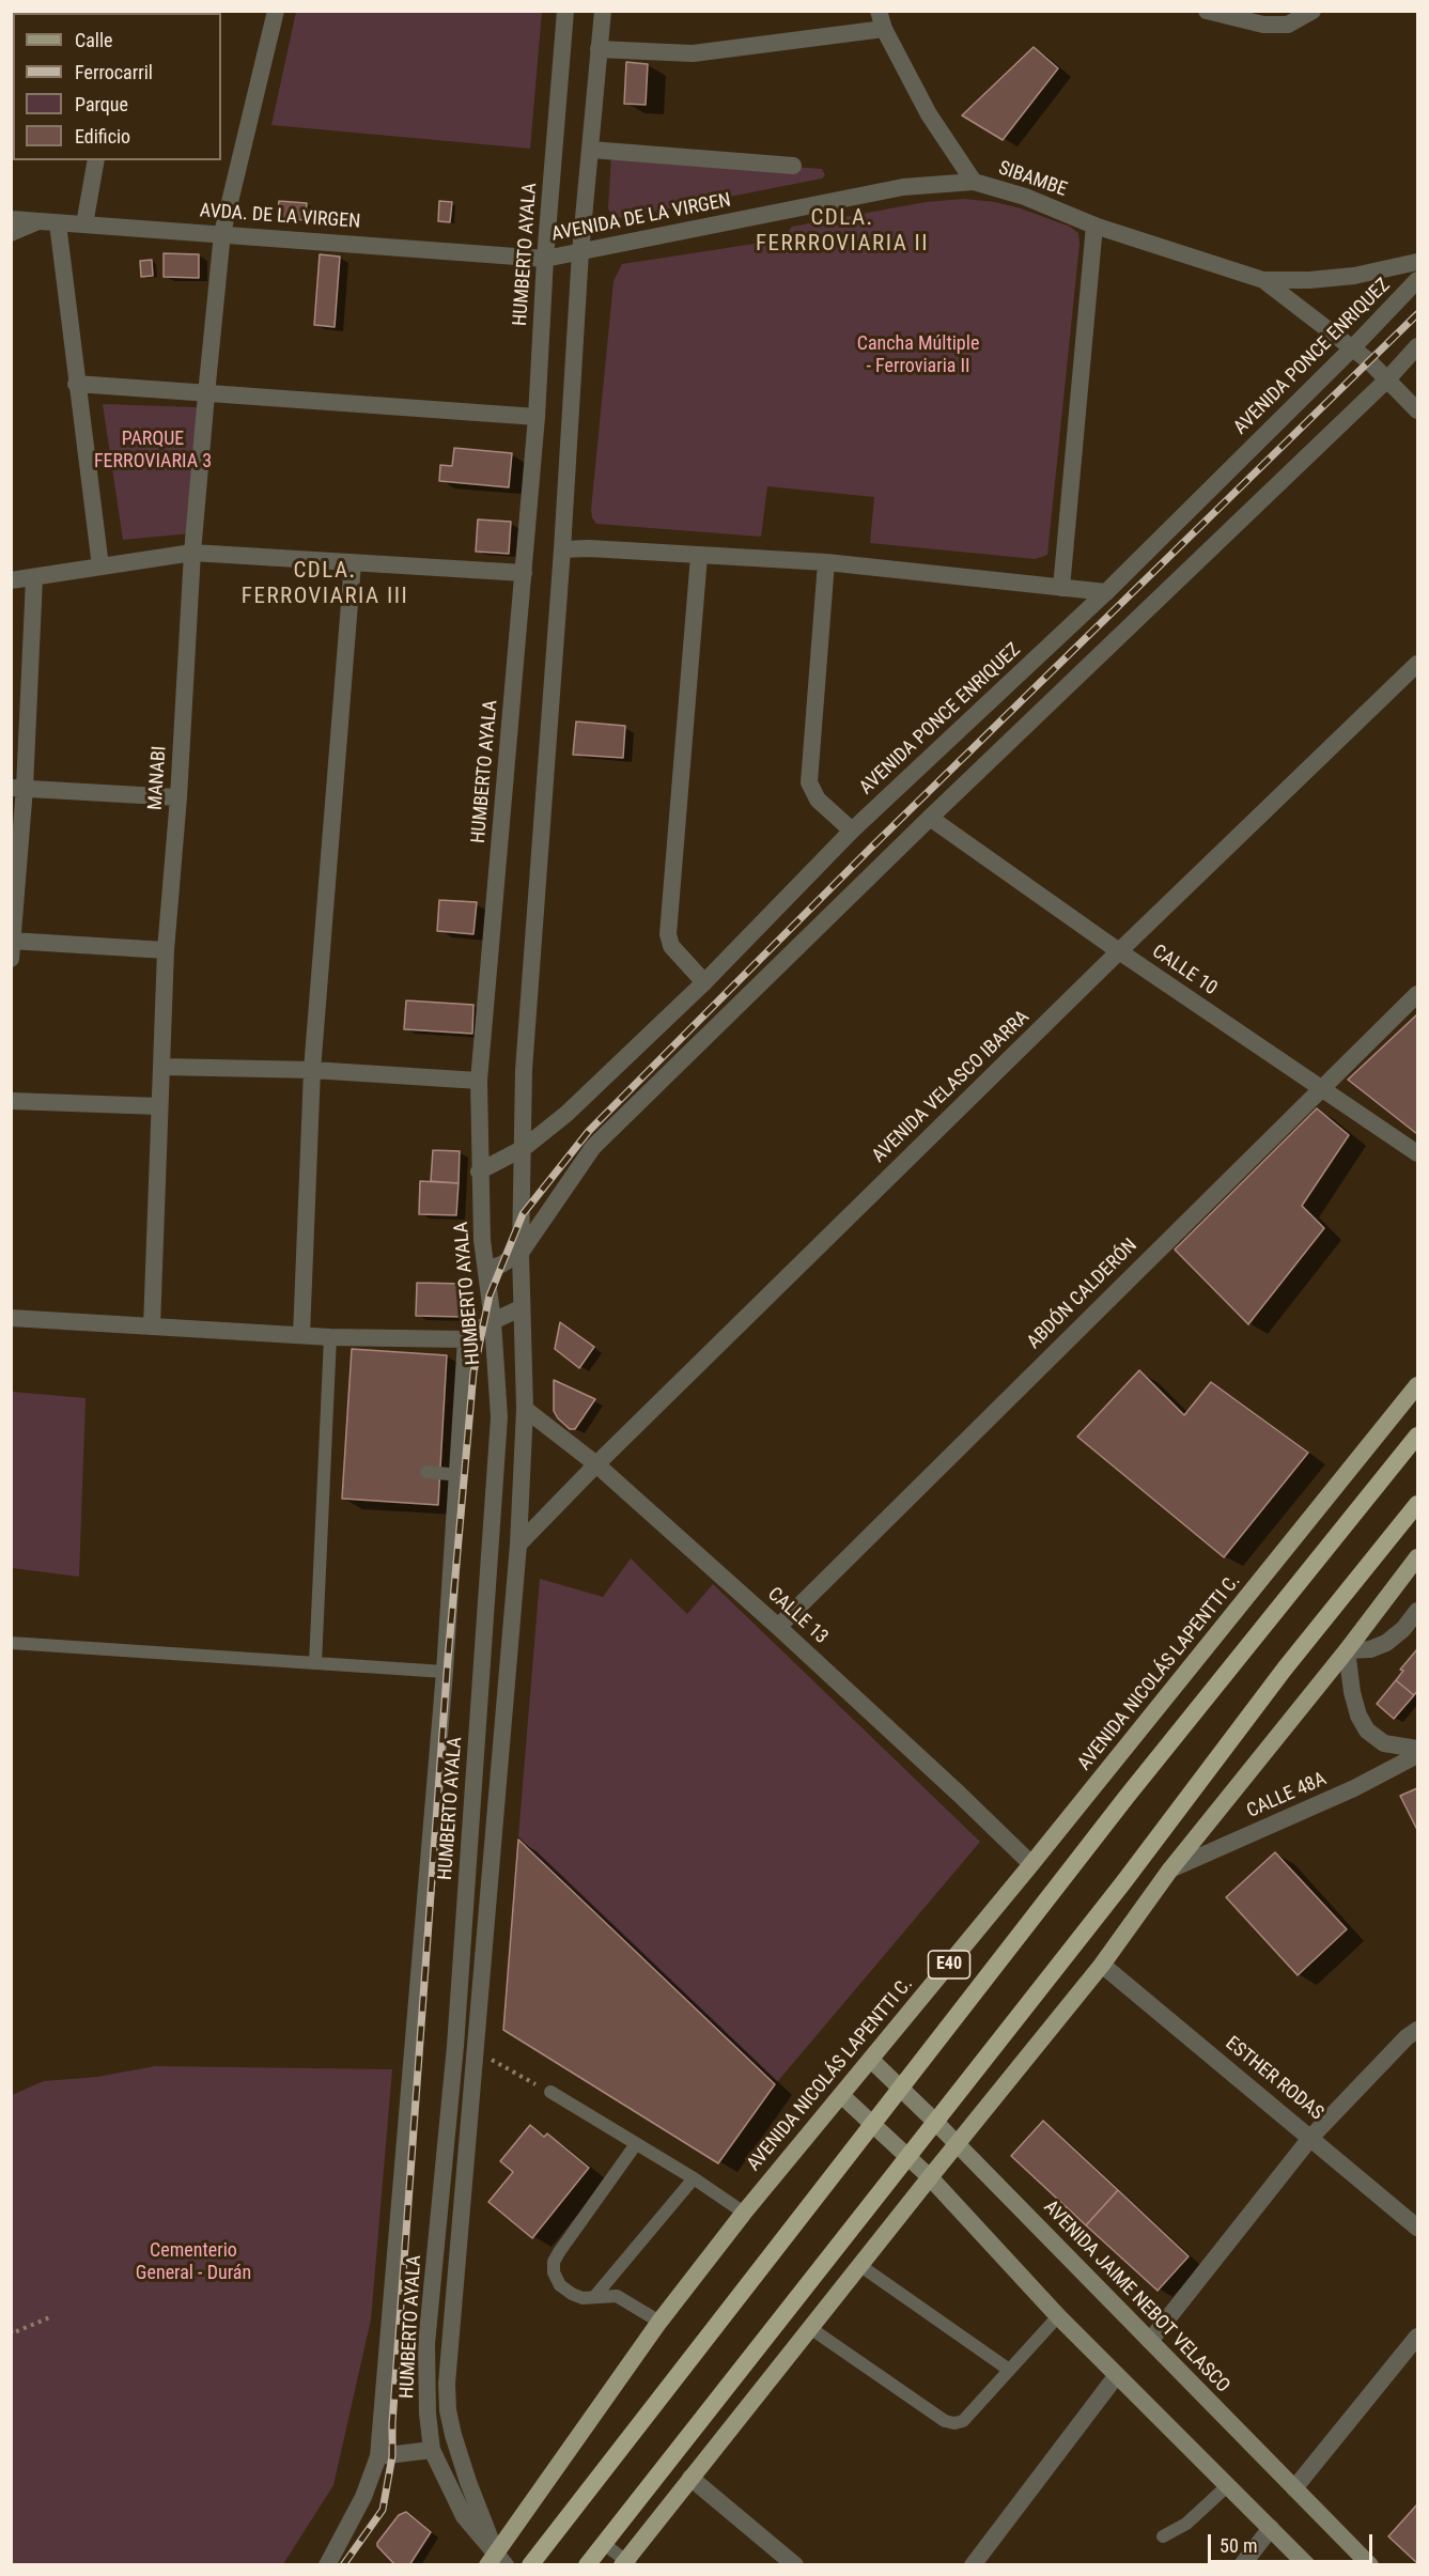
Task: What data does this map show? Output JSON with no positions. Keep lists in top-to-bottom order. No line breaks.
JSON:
{"streets":{"highway":["E40"],"main road":["AVENIDA NICOLÁS LAPENTTI C.","AVENIDA JAIME NEBOT VELASCO"],"street":["SIBAMBE","AVDA. DE LA VIRGEN","AVENIDA DE LA VIRGEN","HUMBERTO AYALA","AVENIDA PONCE ENRIQUEZ","MANABI","CALLE 10","AVENIDA VELASCO IBARRA","ABDÓN CALDERÓN","CALLE 13","CALLE 48A","ESTHER RODAS"]},"crossings":[["SIBAMBE","AVENIDA DE LA VIRGEN"],["SIBAMBE","AVENIDA PONCE ENRIQUEZ"],["AVDA. DE LA VIRGEN","AVENIDA DE LA VIRGEN"],["AVDA. DE LA VIRGEN","HUMBERTO AYALA"],["AVDA. DE LA VIRGEN","MANABI"],["AVENIDA DE LA VIRGEN","HUMBERTO AYALA"],["HUMBERTO AYALA","AVENIDA PONCE ENRIQUEZ"],["HUMBERTO AYALA","AVENIDA VELASCO IBARRA"],["HUMBERTO AYALA","CALLE 13"],["HUMBERTO AYALA","AVENIDA NICOLÁS LAPENTTI C."],["CALLE 10","AVENIDA VELASCO IBARRA"],["CALLE 10","ABDÓN CALDERÓN"],["AVENIDA VELASCO IBARRA","CALLE 13"],["ABDÓN CALDERÓN","CALLE 13"],["CALLE 13","AVENIDA NICOLÁS LAPENTTI C."],["AVENIDA NICOLÁS LAPENTTI C.","AVENIDA JAIME NEBOT VELASCO"],["E40","AVENIDA JAIME NEBOT VELASCO"]],"districts":["CDLA. FERRROVIARIA II","CDLA. FERROVIARIA III"],"parks":["Cancha Múltiple - Ferroviaria II","PARQUE FERROVIARIA 3","Cementerio General - Durán"],"legend":["Calle","Ferrocarril","Parque","Edificio"],"scale_bar":"50 m"}
